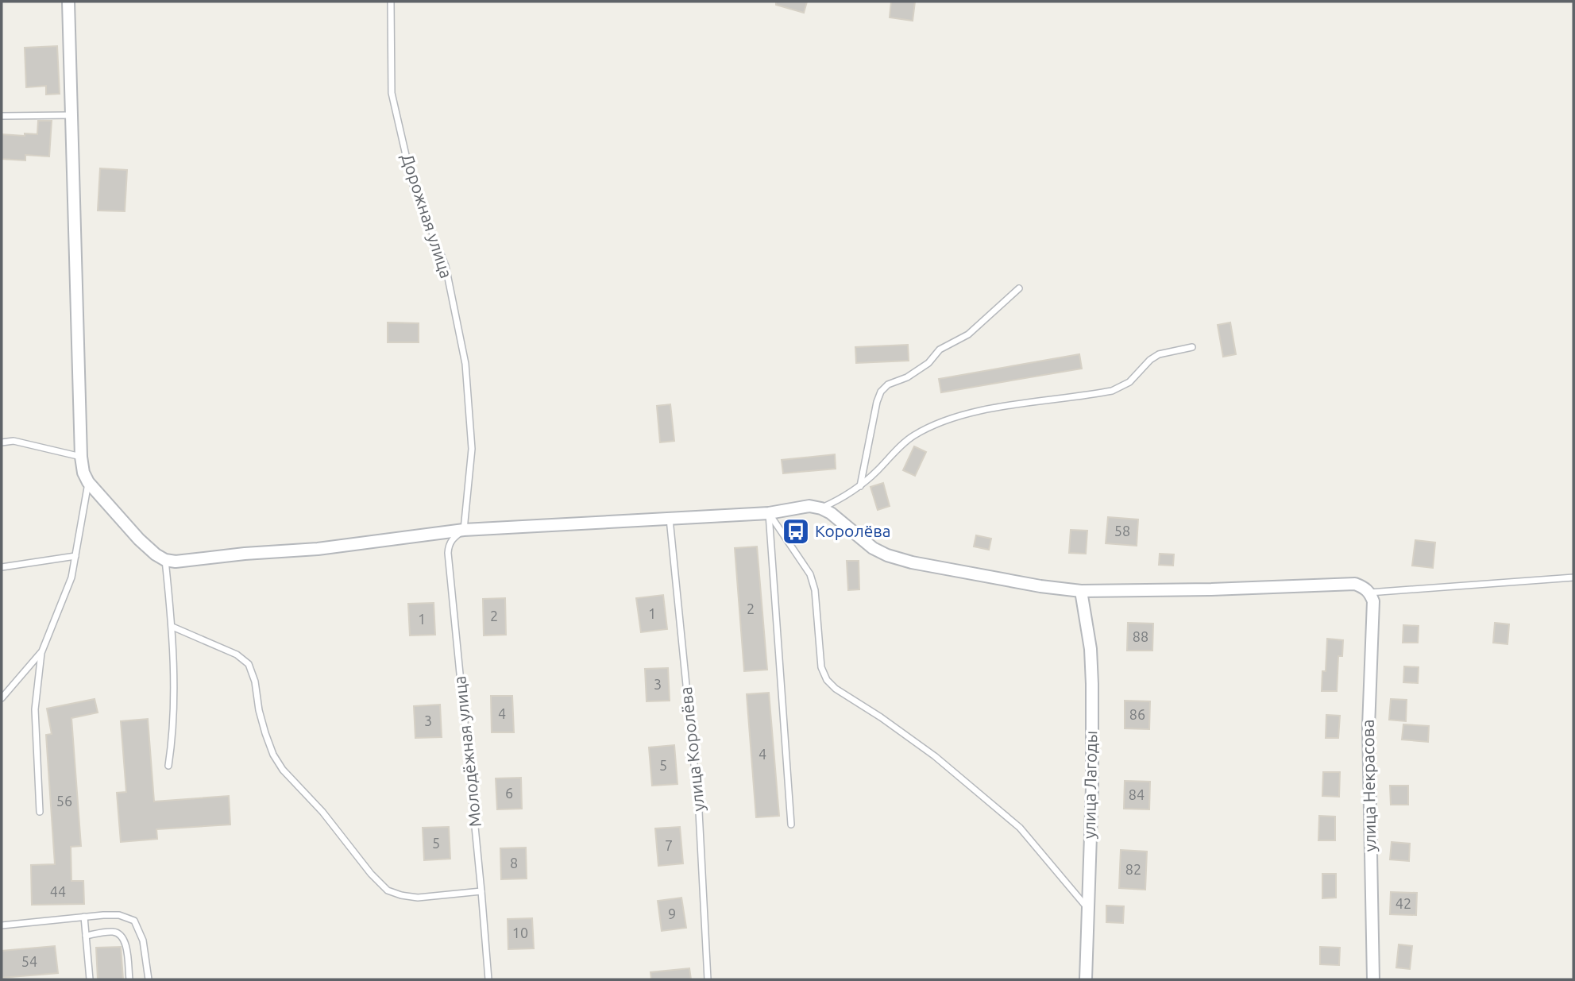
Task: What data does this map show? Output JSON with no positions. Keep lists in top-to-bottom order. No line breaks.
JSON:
{"streets":{"street":["улица Лагоды","улица Некрасова"],"lane":["Дорожная улица","улица Королёва","Молодёжная улица"]},"crossings":[["Дорожная улица","Молодёжная улица"]],"places":{"bus stop":["Королёва"]},"house_numbers":["58","2","1","2","1","88","3","4","86","3","4","5","6","84","56","5","7","8","82","44","42","9","10","54"]}
